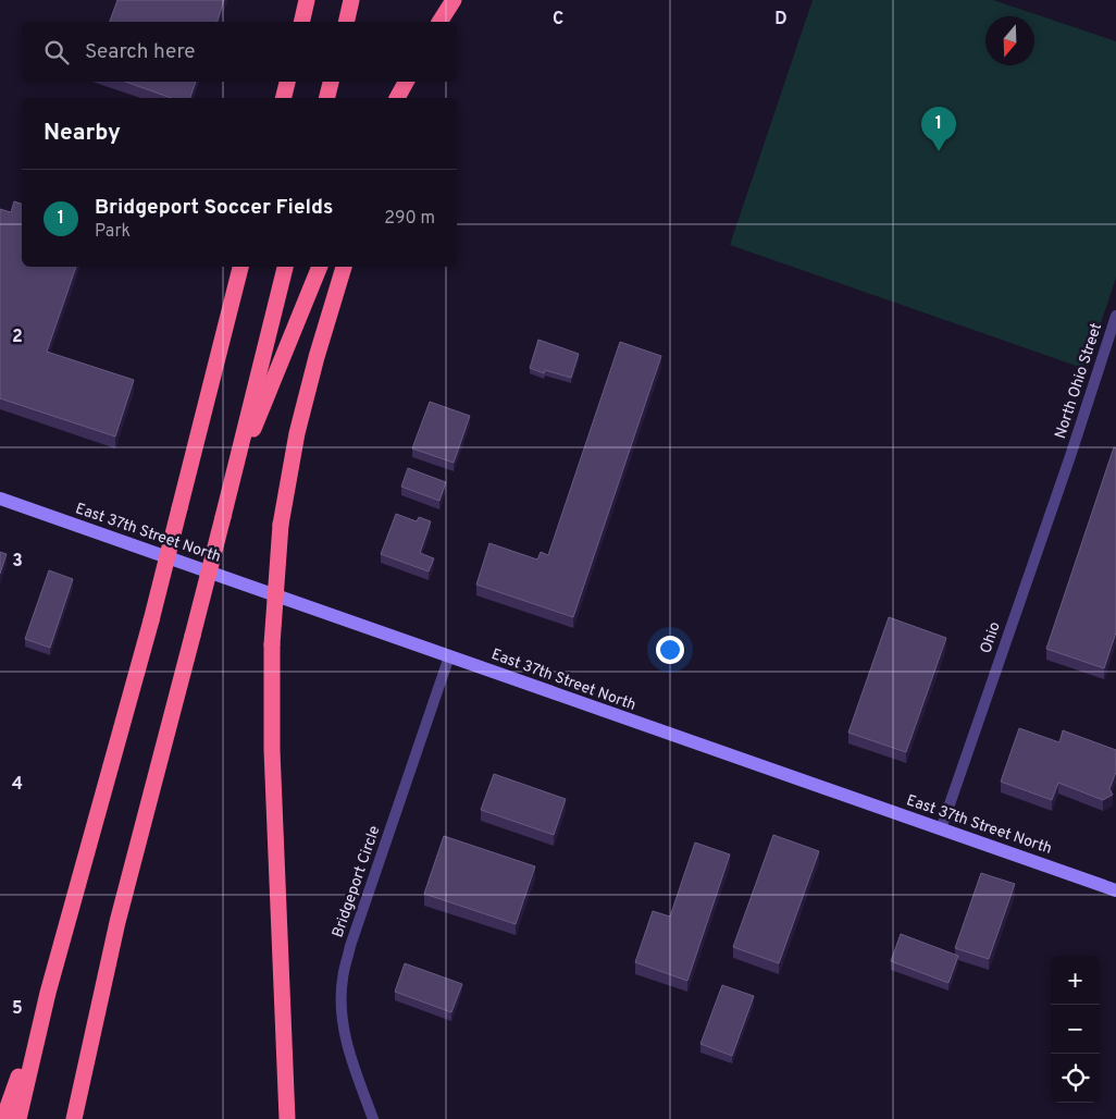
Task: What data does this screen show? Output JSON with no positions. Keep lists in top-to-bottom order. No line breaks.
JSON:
{"streets":{"main road":["East 37th Street North"],"street":["North Ohio Street","Ohio","Bridgeport Circle"]},"crossings":[["North Ohio Street","Ohio"],["East 37th Street North","Ohio"],["East 37th Street North","Bridgeport Circle"]],"north":"bottom","page":{"search":"Search here","heading":"Nearby","pins":"1","list":[{"mark":"1","name":"Bridgeport Soccer Fields","note":"Park","value":"290 m"}],"map_buttons":["+","−"]},"grid":{"columns":["C","D"],"rows":["2","3","4","5"]}}
